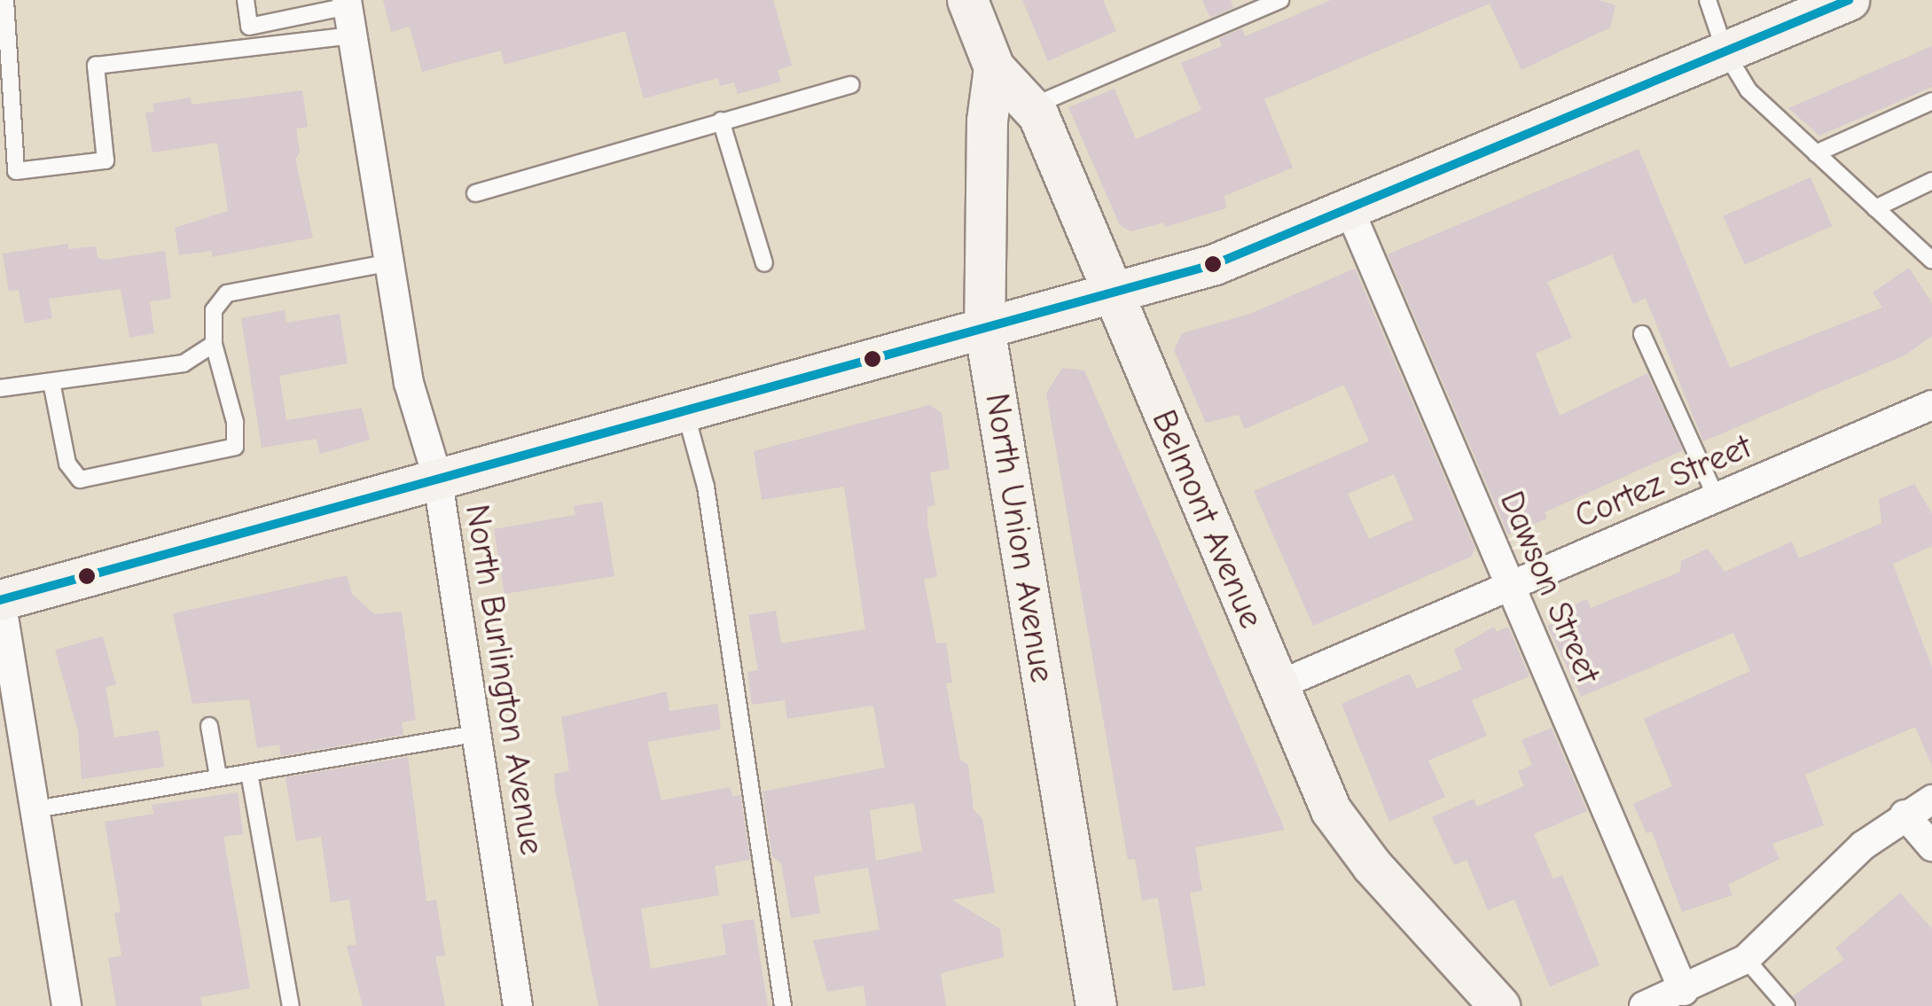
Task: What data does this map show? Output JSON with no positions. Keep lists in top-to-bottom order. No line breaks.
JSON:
{"streets":{"main road":["Belmont Avenue","North Union Avenue"],"street":["Cortez Street","Dawson Street","North Burlington Avenue"]},"crossings":[["Cortez Street","Belmont Avenue"],["Cortez Street","Dawson Street"],["Belmont Avenue","North Union Avenue"]]}
